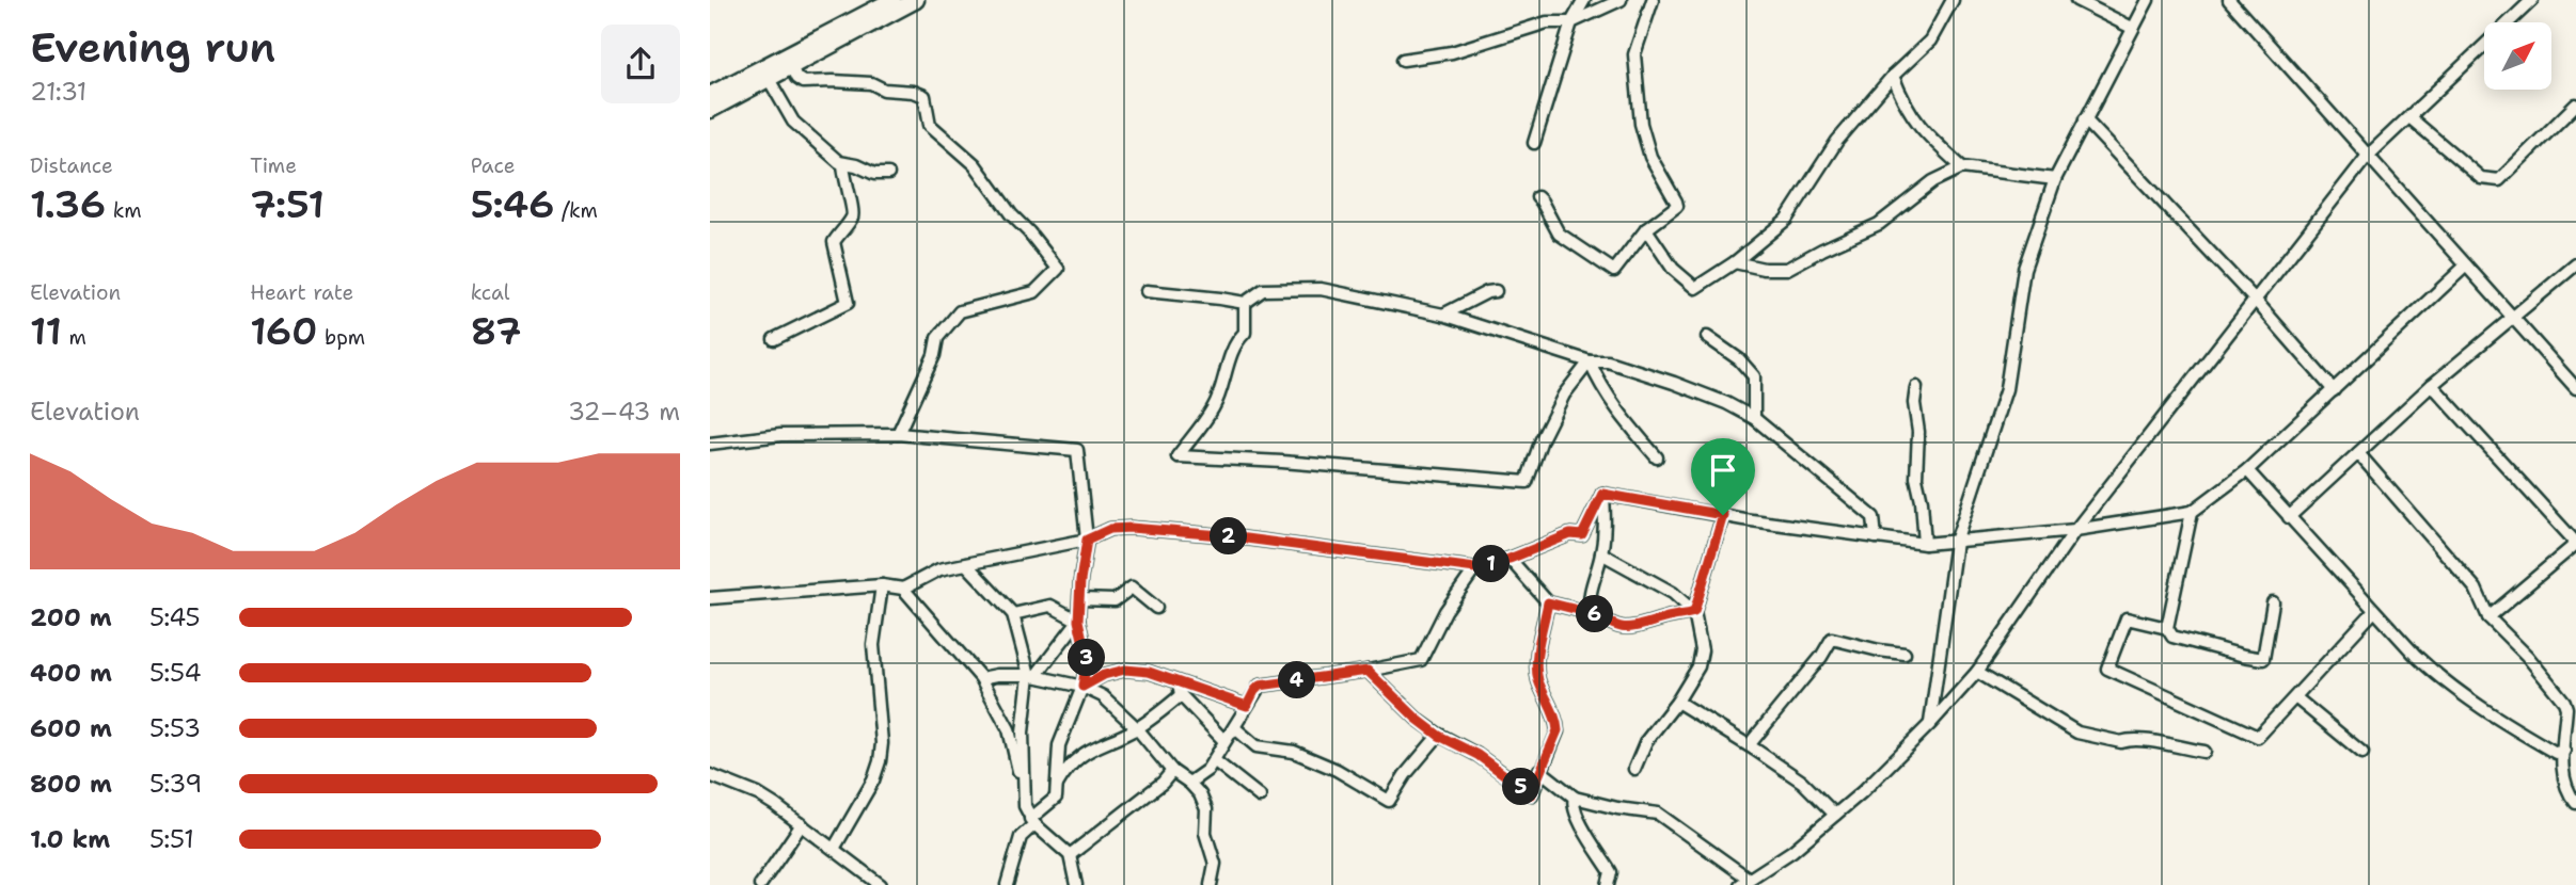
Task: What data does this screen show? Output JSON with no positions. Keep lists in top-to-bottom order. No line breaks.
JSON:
{"north":"top right","page":{"heading":["Evening run","21:31"],"stats":[["Distance","1.36 km"],["Time","7:51"],["Pace","5:46 /km"],["Elevation","11 m"],["Heart rate","160 bpm"],["kcal","87"]],"chart":["Elevation","32–43 m"],"pins":["2","1","6","3","4","5"],"list":[{"name":"200 m","note":"5:45"},{"name":"400 m","note":"5:54"},{"name":"600 m","note":"5:53"},{"name":"800 m","note":"5:39"},{"name":"1.0 km","note":"5:51"}]}}
